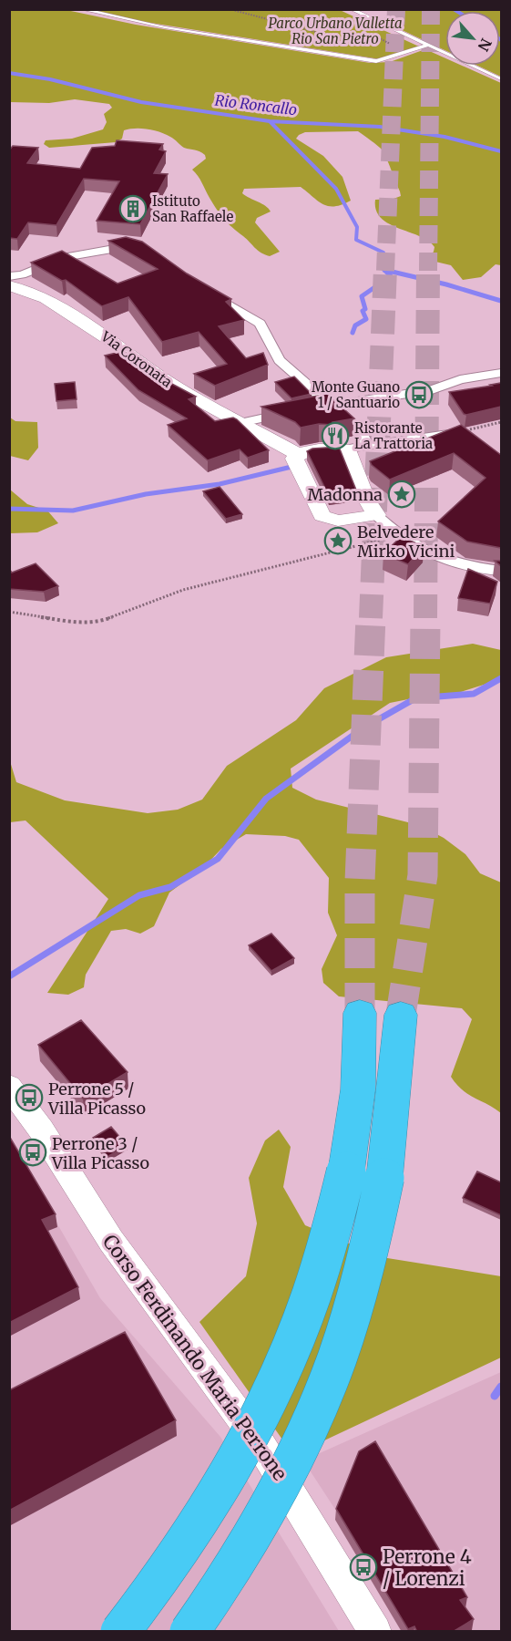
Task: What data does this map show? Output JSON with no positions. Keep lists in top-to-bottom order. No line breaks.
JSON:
{"streets":{"street":["Via Coronata","Corso Ferdinando Maria Perrone"]},"water":["Rio Roncallo"],"parks":["Parco Urbano Valletta Rio San Pietro"],"places":{"building":["Istituto San Raffaele"],"bus stop":["Monte Guano 1 / Santuario","Perrone 5 / Villa Picasso","Perrone 3 / Villa Picasso","Perrone 4 / Lorenzi"],"restaurant":["Ristorante La Trattoria"],"place":["Madonna","Belvedere Mirko Vicini"]},"north":"bottom right"}
